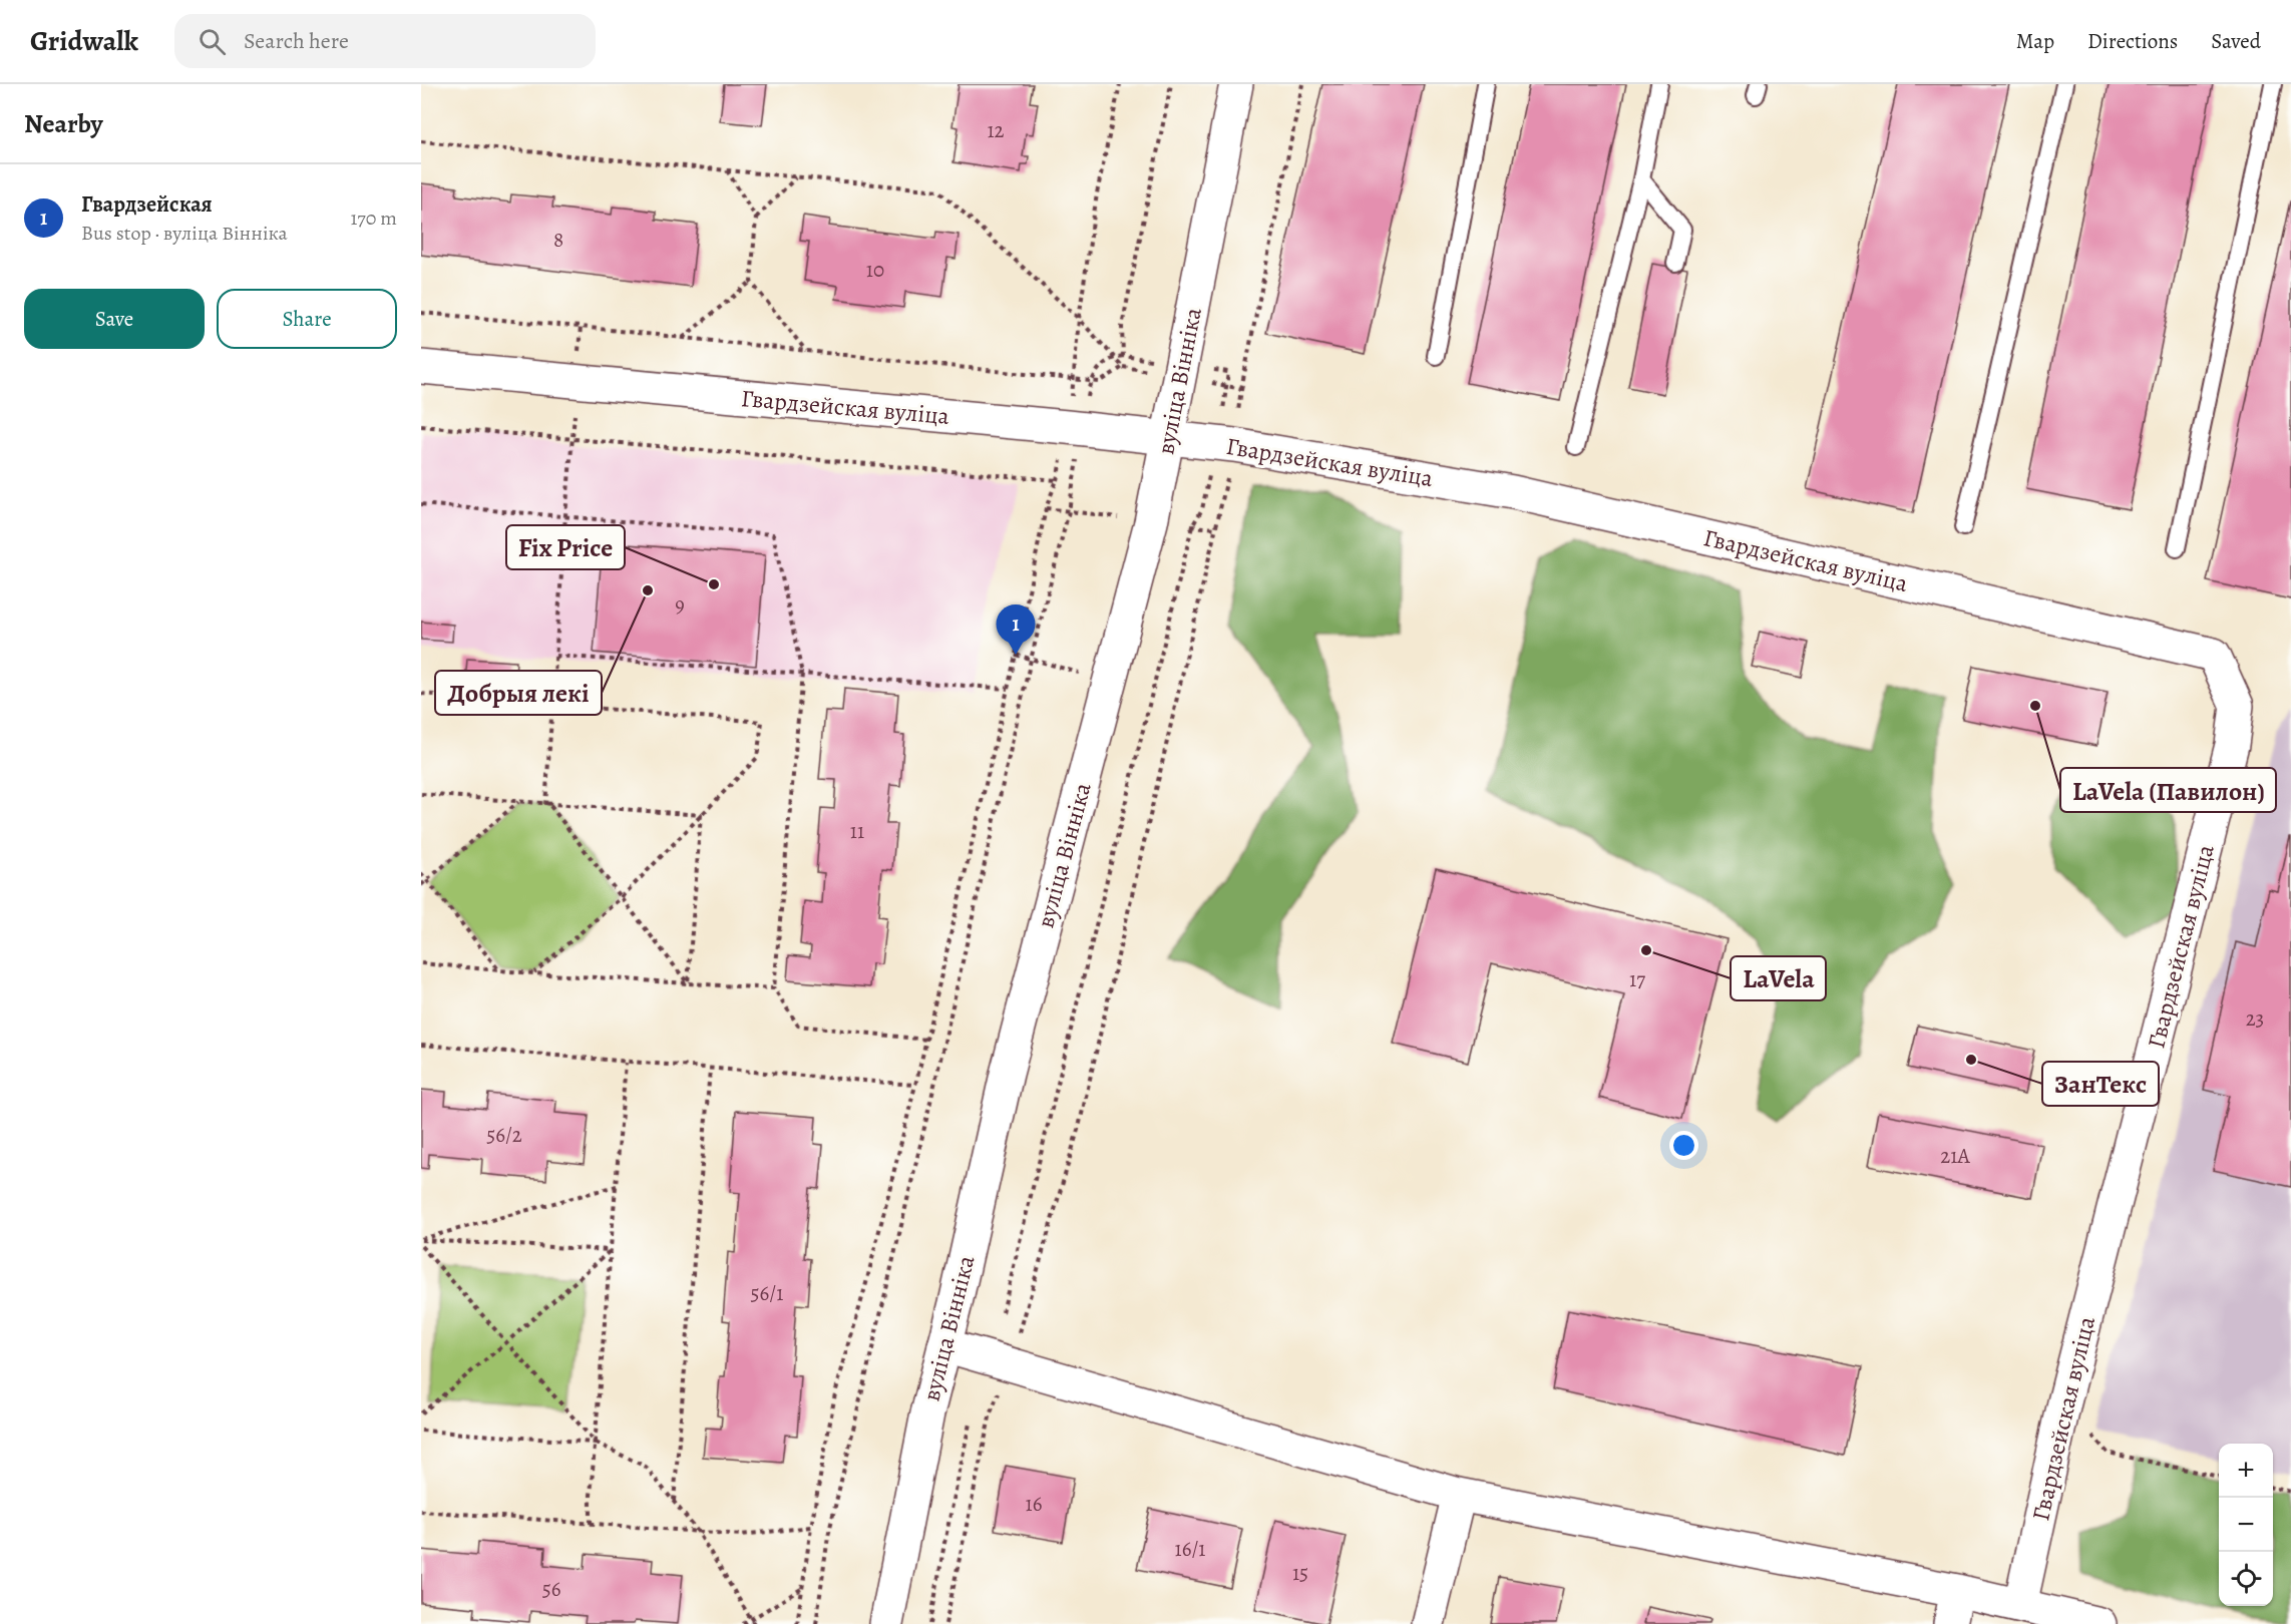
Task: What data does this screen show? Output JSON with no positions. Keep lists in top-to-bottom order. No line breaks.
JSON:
{"streets":{"street":["вуліца Вінніка","Гвардзейская вуліца"]},"crossings":[["вуліца Вінніка","Гвардзейская вуліца"]],"places":["Fix Price","Добрыя лекі","LaVela (Павилон)","LaVela","ЗанТекс"],"house_numbers":["12","8","10","9","11","17","23","56/2","21А","56/1","16","16/1","15","56"],"page":{"header":"Gridwalk","search":"Search here","nav":["Map","Directions","Saved"],"heading":"Nearby","list":[{"mark":"1","name":"Гвардзейская","note":"Bus stop · вуліца Вінніка","value":"170 m"}],"buttons":["Save","Share"],"pins":"1","map_buttons":["+","−"]}}
